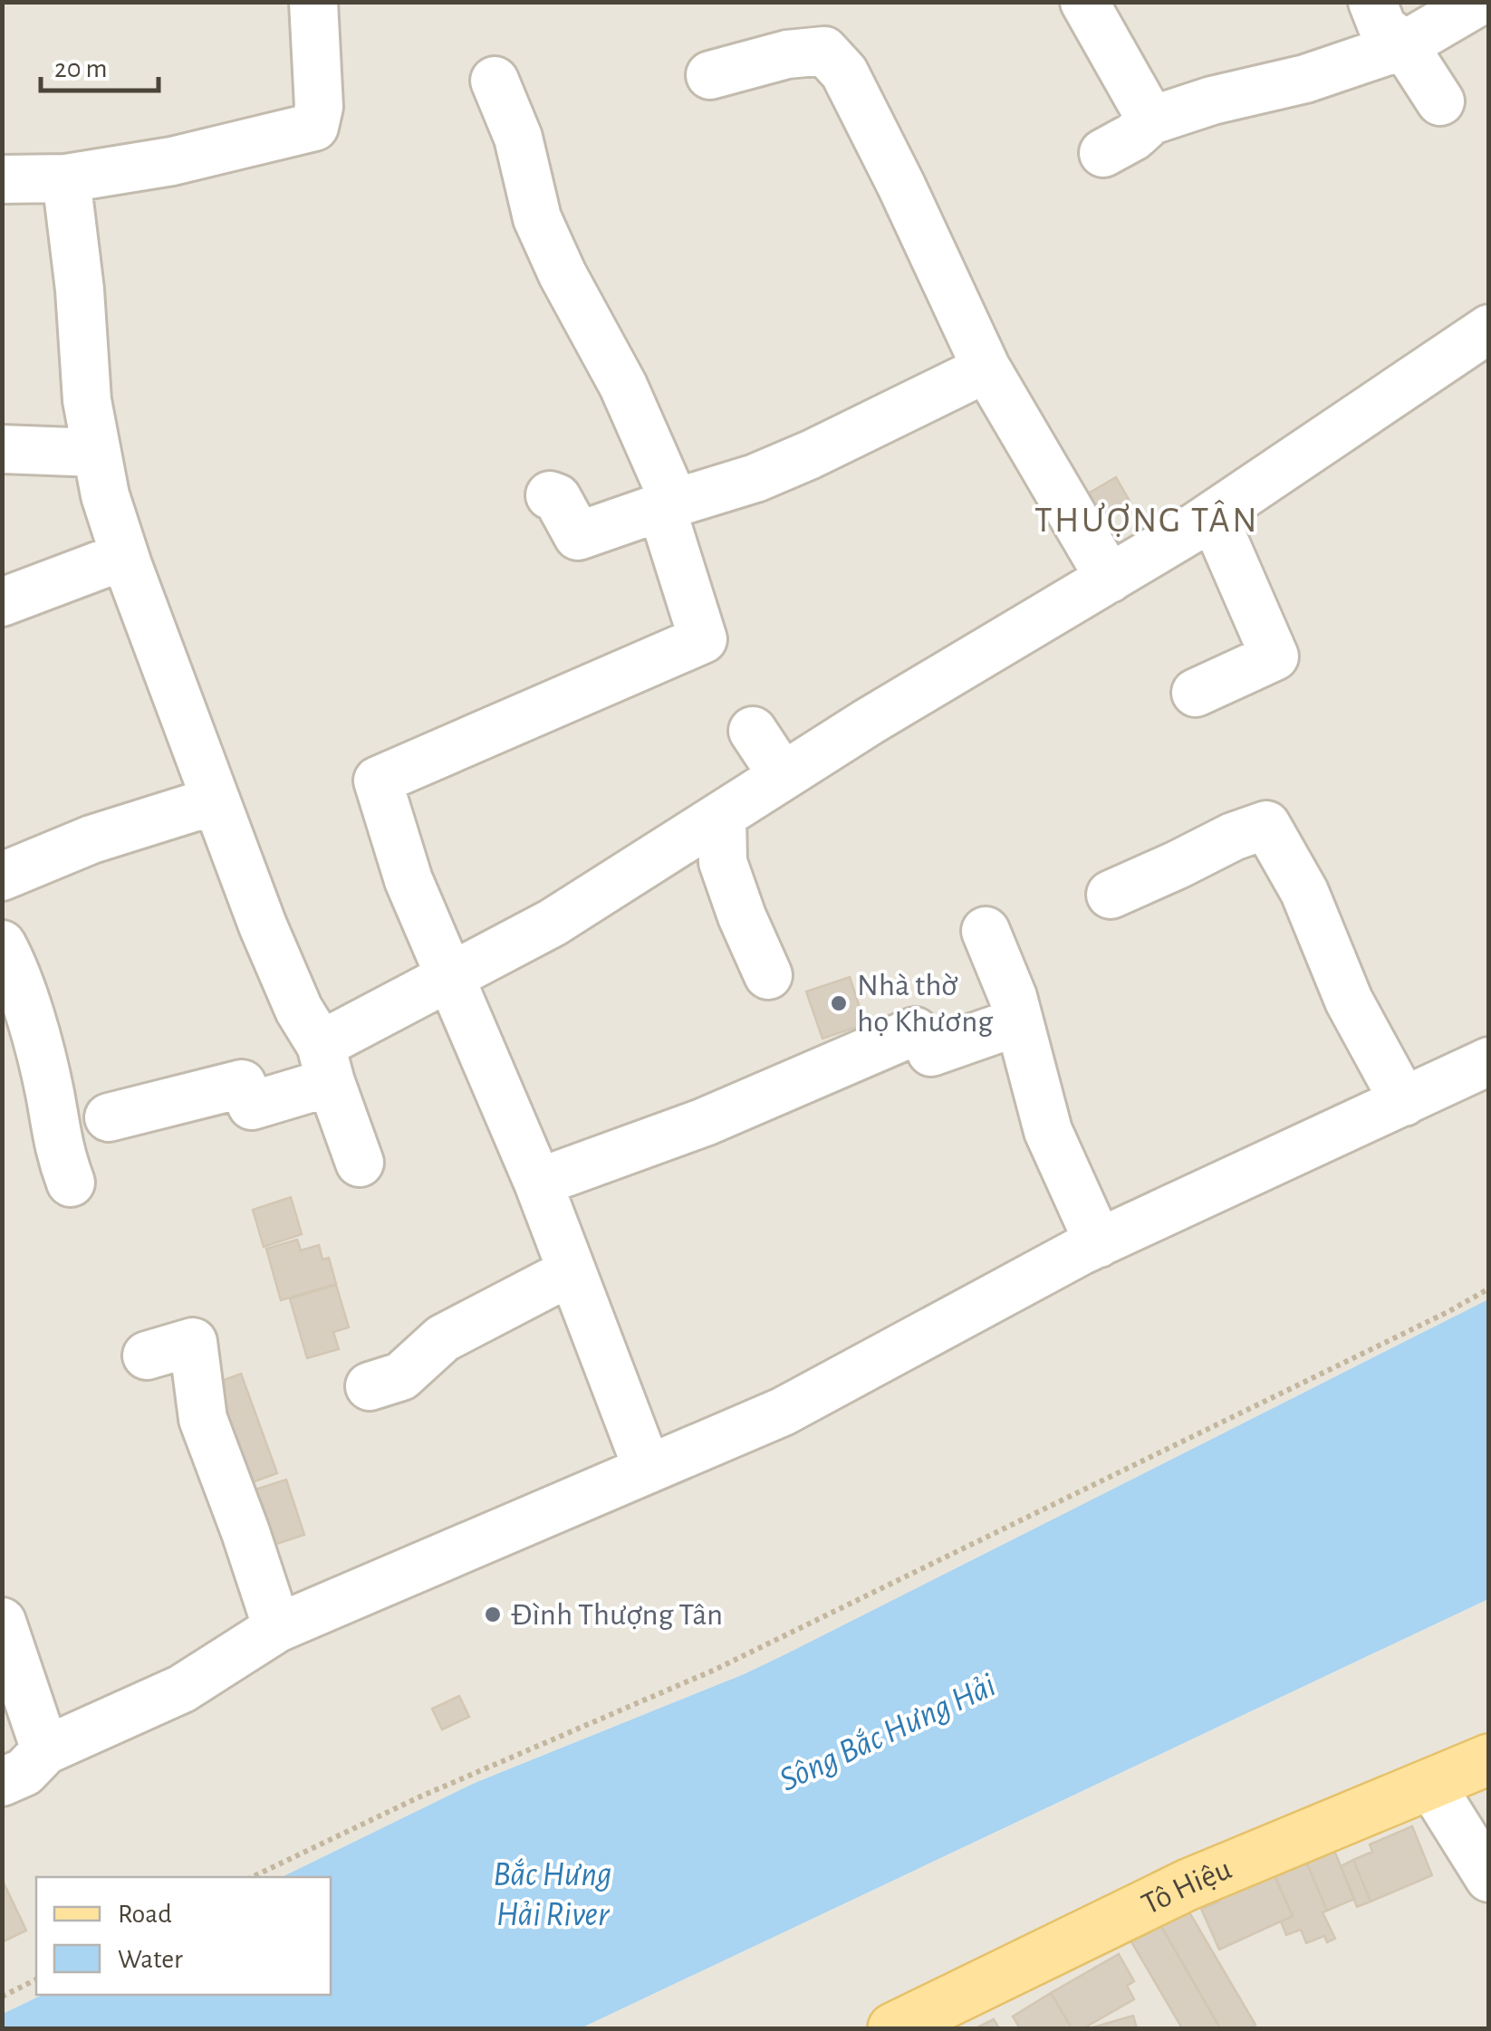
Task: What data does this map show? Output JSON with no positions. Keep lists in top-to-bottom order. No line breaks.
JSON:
{"streets":{"main road":["Tô Hiệu"]},"districts":["THƯỢNG TÂN"],"water":["Sông Bắc Hưng Hải","Bắc Hưng Hải River"],"places":["Nhà thờ họ Khương","Đình Thượng Tân"],"legend":["Road","Water"],"scale_bar":"20 m"}
